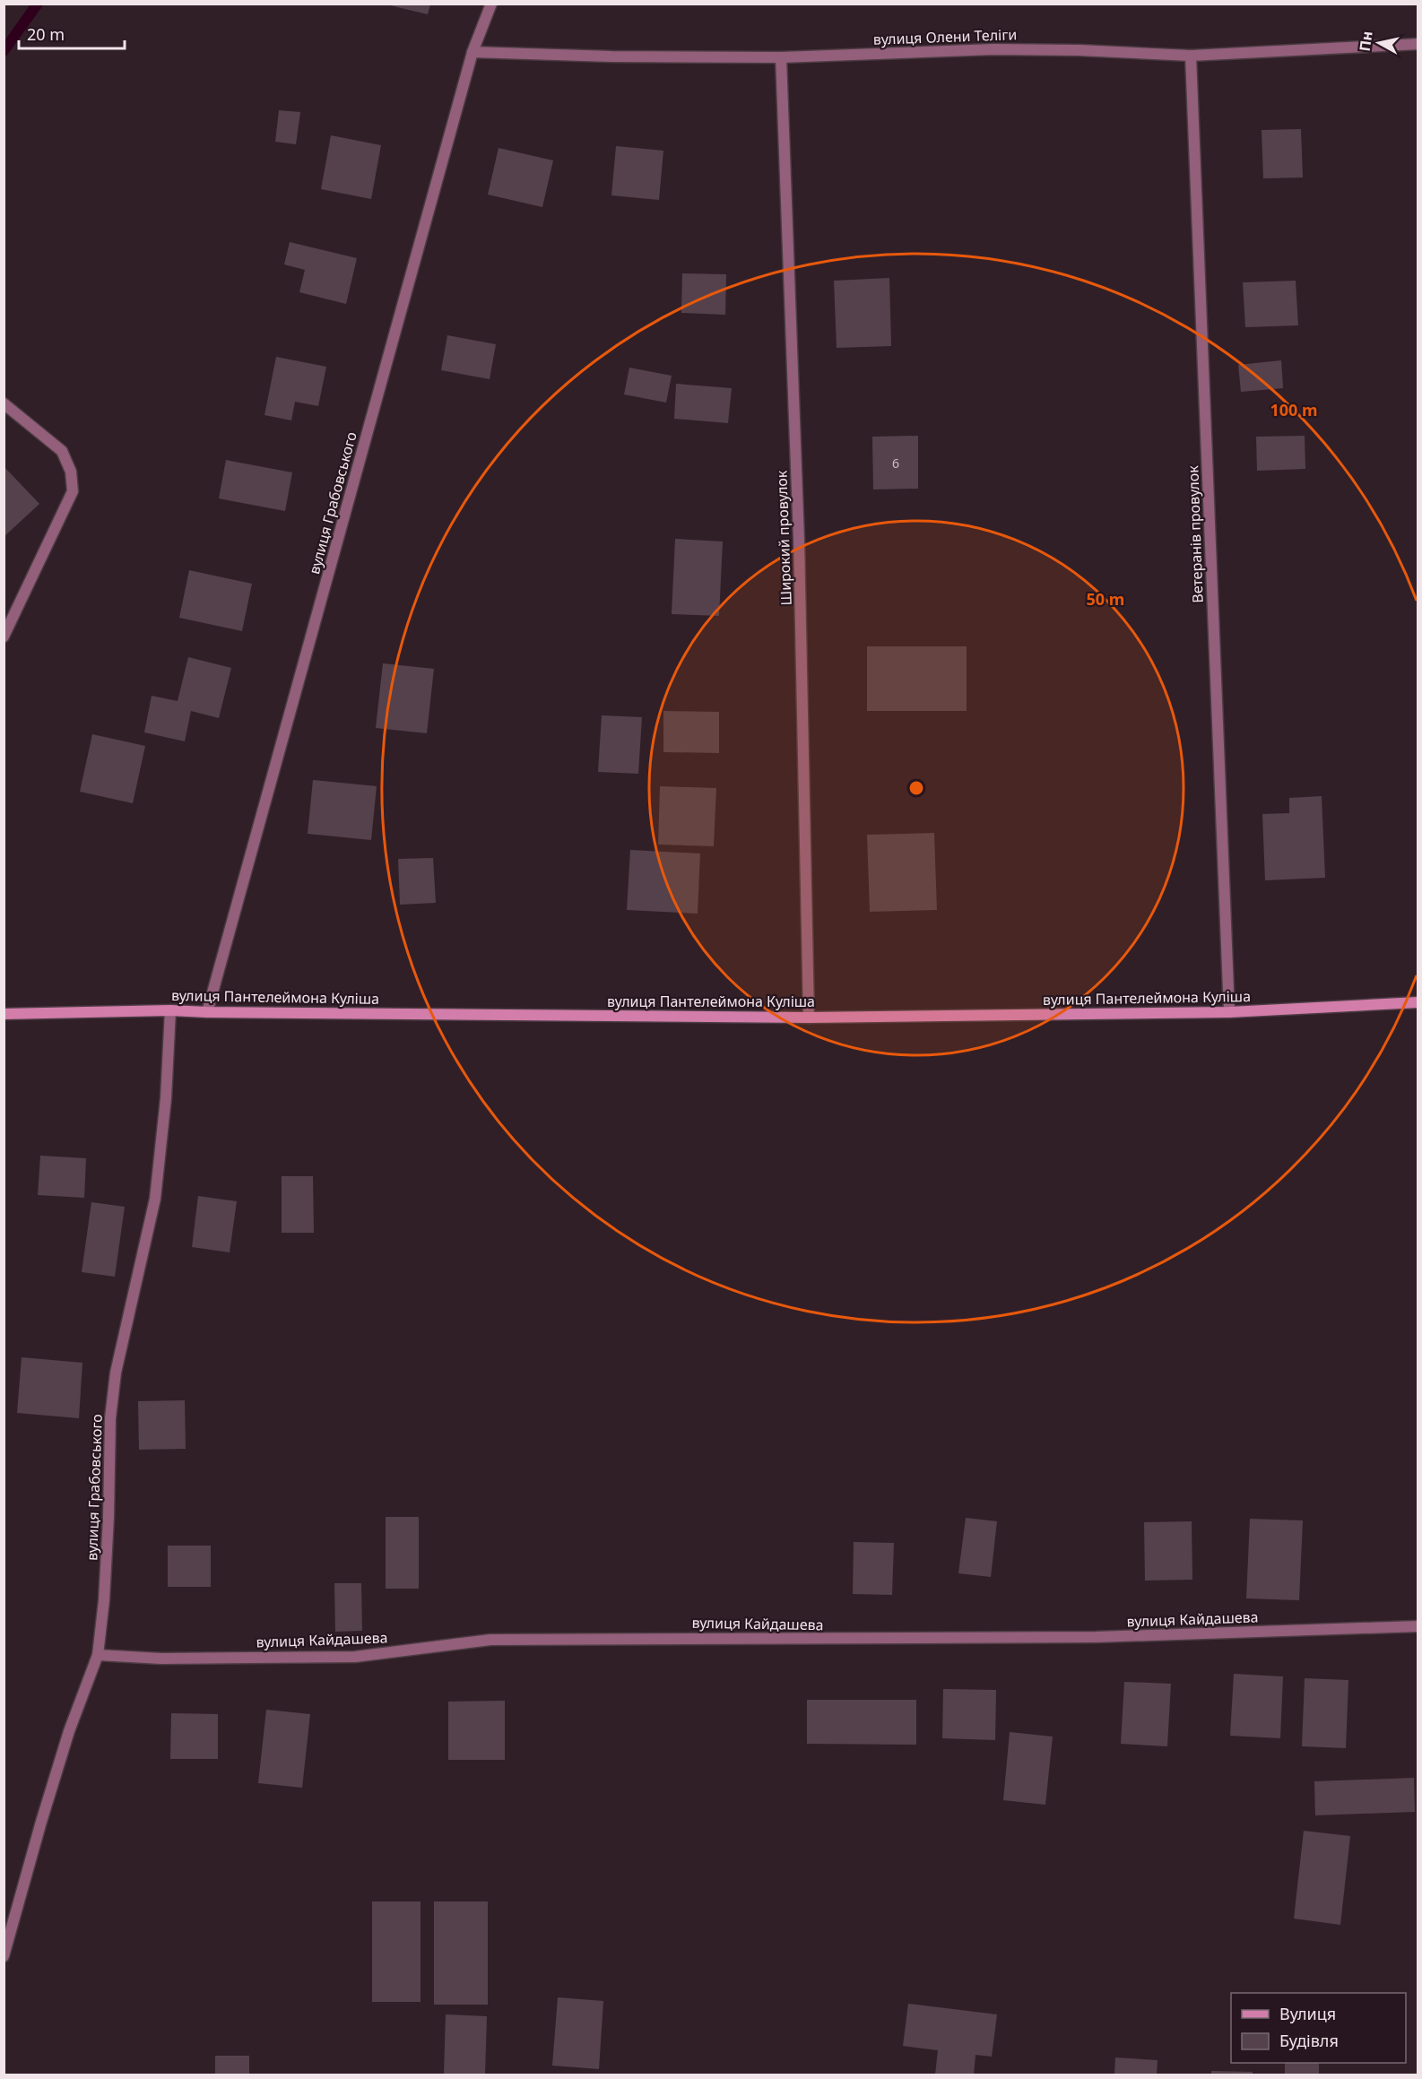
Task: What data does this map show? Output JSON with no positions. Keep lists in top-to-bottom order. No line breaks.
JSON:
{"streets":{"street":["вулиця Олени Теліги","вулиця Грабовського","Ветеранів провулок","Широкий провулок","вулиця Пантелеймона Куліша","вулиця Кайдашева"]},"crossings":[["вулиця Олени Теліги","вулиця Грабовського"],["вулиця Олени Теліги","Ветеранів провулок"],["вулиця Олени Теліги","Широкий провулок"],["вулиця Грабовського","вулиця Пантелеймона Куліша"],["вулиця Грабовського","вулиця Кайдашева"],["Ветеранів провулок","вулиця Пантелеймона Куліша"],["Широкий провулок","вулиця Пантелеймона Куліша"]],"house_numbers":["6"],"legend":["Вулиця","Будівля"],"scale_bar":"20 m","north":"left","rings":["100 m","50 m"]}
